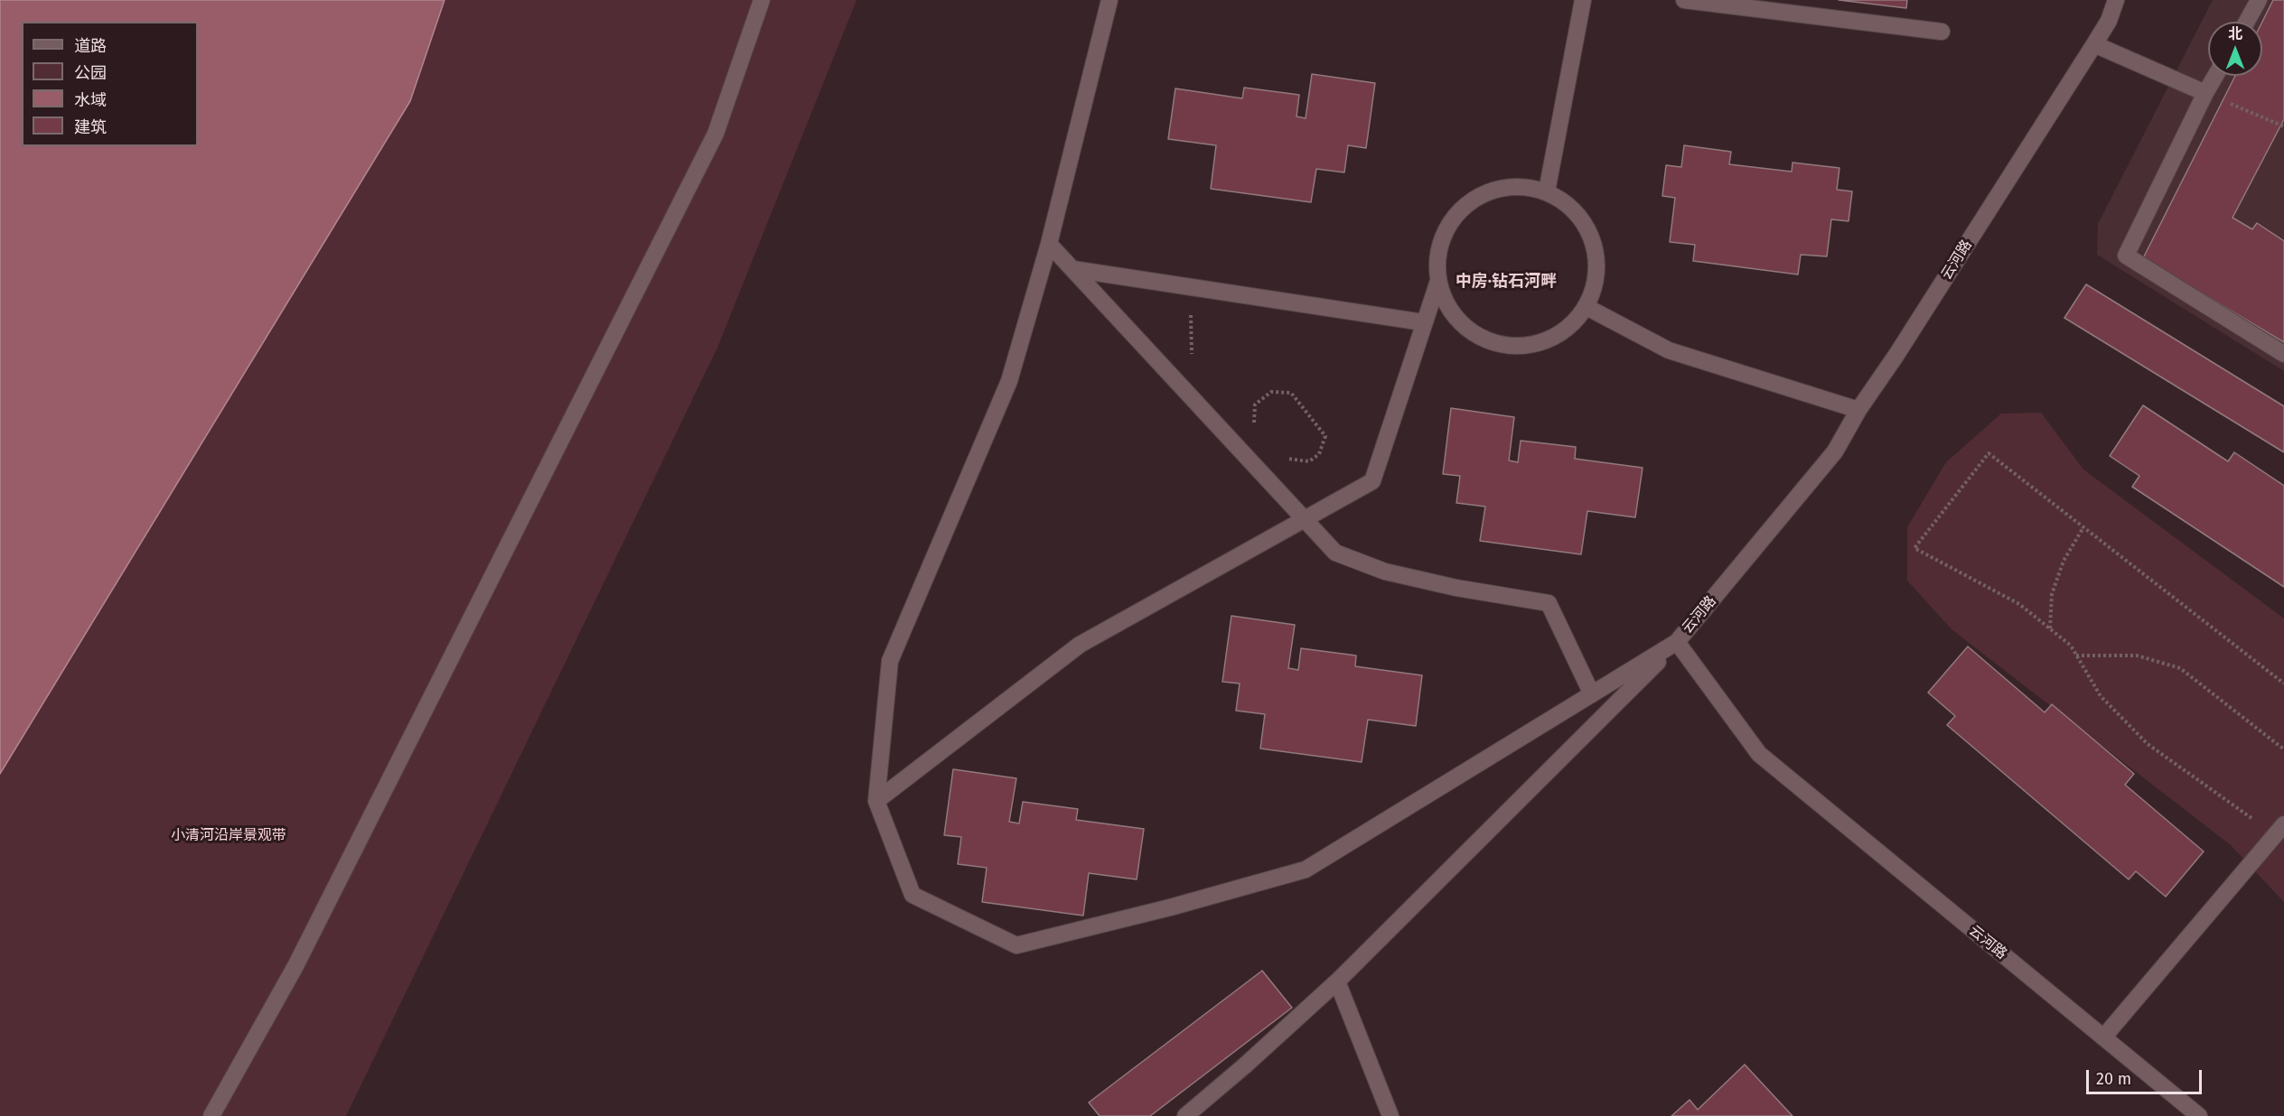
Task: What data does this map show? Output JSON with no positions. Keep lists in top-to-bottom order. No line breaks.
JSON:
{"streets":{"street":["云河路"]},"districts":["中房·钻石河畔"],"parks":["小清河沿岸景观带"],"legend":["道路","公园","水域","建筑"],"scale_bar":"20 m","north":"top"}
